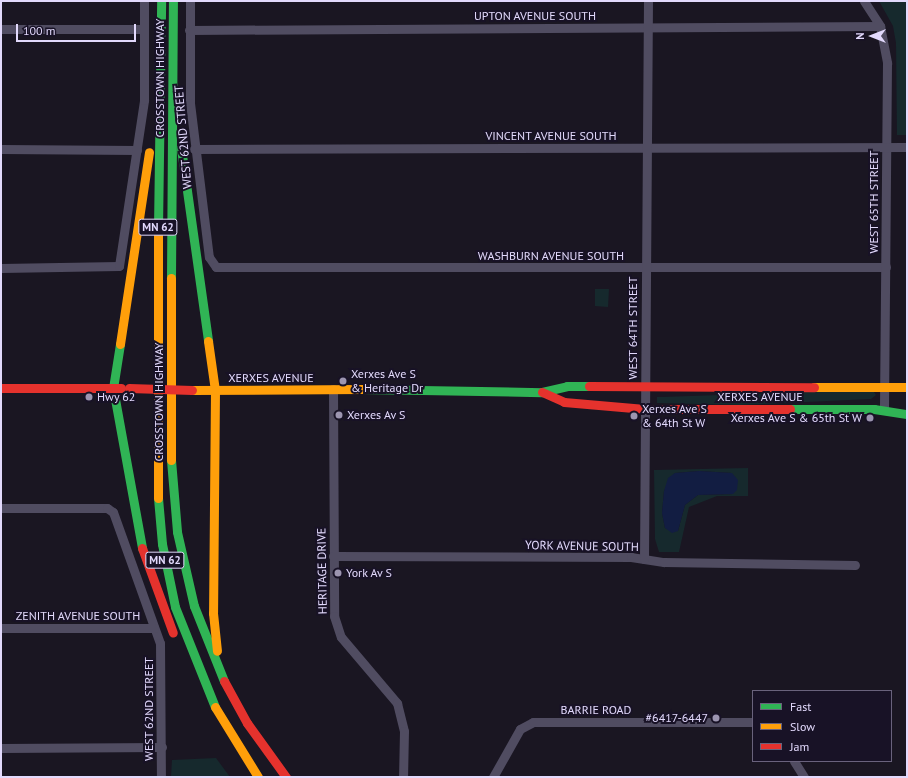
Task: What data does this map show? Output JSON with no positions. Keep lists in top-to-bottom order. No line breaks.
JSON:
{"streets":{"main road":["CROSSTOWN HIGHWAY","MN 62","XERXES AVENUE"],"street":["UPTON AVENUE SOUTH","VINCENT AVENUE SOUTH","WEST 62ND STREET","WEST 65TH STREET","WASHBURN AVENUE SOUTH","WEST 64TH STREET","YORK AVENUE SOUTH","HERITAGE DRIVE","ZENITH AVENUE SOUTH","BARRIE ROAD"]},"crossings":[["UPTON AVENUE SOUTH","WEST 62ND STREET"],["UPTON AVENUE SOUTH","WEST 65TH STREET"],["UPTON AVENUE SOUTH","WEST 64TH STREET"],["VINCENT AVENUE SOUTH","WEST 62ND STREET"],["VINCENT AVENUE SOUTH","WEST 65TH STREET"],["VINCENT AVENUE SOUTH","WEST 64TH STREET"],["WEST 62ND STREET","WASHBURN AVENUE SOUTH"],["WEST 62ND STREET","ZENITH AVENUE SOUTH"],["WEST 65TH STREET","WASHBURN AVENUE SOUTH"],["WEST 65TH STREET","XERXES AVENUE"],["WASHBURN AVENUE SOUTH","WEST 64TH STREET"],["WEST 64TH STREET","XERXES AVENUE"],["WEST 64TH STREET","YORK AVENUE SOUTH"],["XERXES AVENUE","HERITAGE DRIVE"],["YORK AVENUE SOUTH","HERITAGE DRIVE"]],"places":["Xerxes Ave S & Heritage Dr","Hwy 62","Xerxes Av S","Xerxes Ave S & 64th St W","Xerxes Ave S & 65th St W","York Av S","#6417-6447"],"legend":["Fast","Slow","Jam"],"scale_bar":"100 m","north":"left"}
